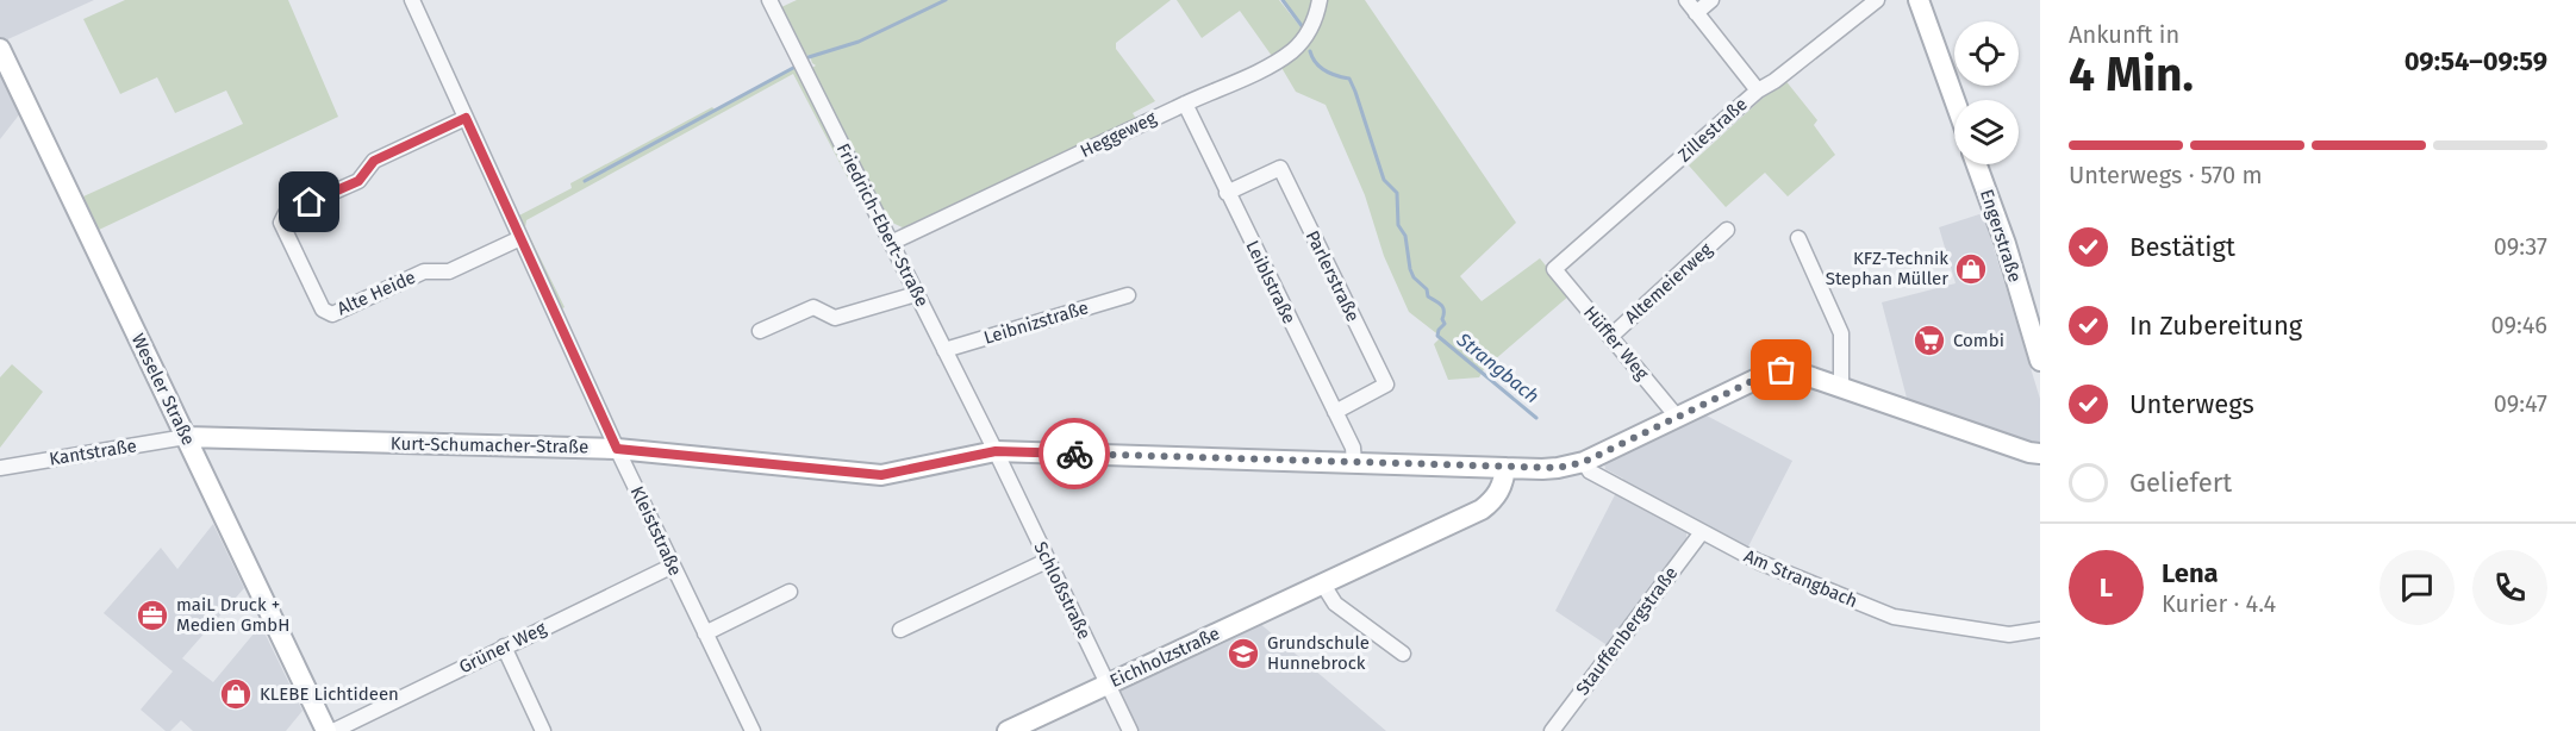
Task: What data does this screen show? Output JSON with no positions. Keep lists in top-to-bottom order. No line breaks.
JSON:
{"streets":{"street":["Zillestraße","Heggeweg","Friedrich-Ebert-Straße","Engerstraße","Parlerstraße","Leiblstraße","Altemeierweg","Alte Heide","Leibnizstraße","Hüffer Weg","Weseler Straße","Kurt-Schumacher-Straße","Kantstraße","Kleiststraße","Am Strangbach","Schloßstraße","Stauffenbergstraße","Grüner Weg","Eichholzstraße"]},"crossings":[["Zillestraße","Hüffer Weg"],["Heggeweg","Friedrich-Ebert-Straße"],["Heggeweg","Leiblstraße"],["Friedrich-Ebert-Straße","Leibnizstraße"],["Friedrich-Ebert-Straße","Kurt-Schumacher-Straße"],["Friedrich-Ebert-Straße","Schloßstraße"],["Parlerstraße","Leiblstraße"],["Leiblstraße","Kurt-Schumacher-Straße"],["Altemeierweg","Hüffer Weg"],["Alte Heide","Kleiststraße"],["Hüffer Weg","Kurt-Schumacher-Straße"],["Weseler Straße","Kurt-Schumacher-Straße"],["Weseler Straße","Kantstraße"],["Kurt-Schumacher-Straße","Kantstraße"],["Kurt-Schumacher-Straße","Kleiststraße"],["Kurt-Schumacher-Straße","Am Strangbach"],["Kurt-Schumacher-Straße","Schloßstraße"],["Kurt-Schumacher-Straße","Eichholzstraße"],["Kleiststraße","Grüner Weg"],["Am Strangbach","Stauffenbergstraße"],["Schloßstraße","Eichholzstraße"]],"water":["Strangbach"],"places":{"shop":["KFZ-Technik Stephan Müller","KLEBE Lichtideen"],"supermarket":["Combi"],"office":["maiL Druck + Medien GmbH"],"school or university":["Grundschule Hunnebrock"]},"page":{"heading":["4 Min.","Ankunft in","09:54–09:59"],"panel":["Lena","Kurier · 4.4"],"bar":"Unterwegs · 570 m","list":[["Bestätigt","09:37"],["In Zubereitung","09:46"],["Unterwegs","09:47"],"Geliefert"],"round":"L"}}
